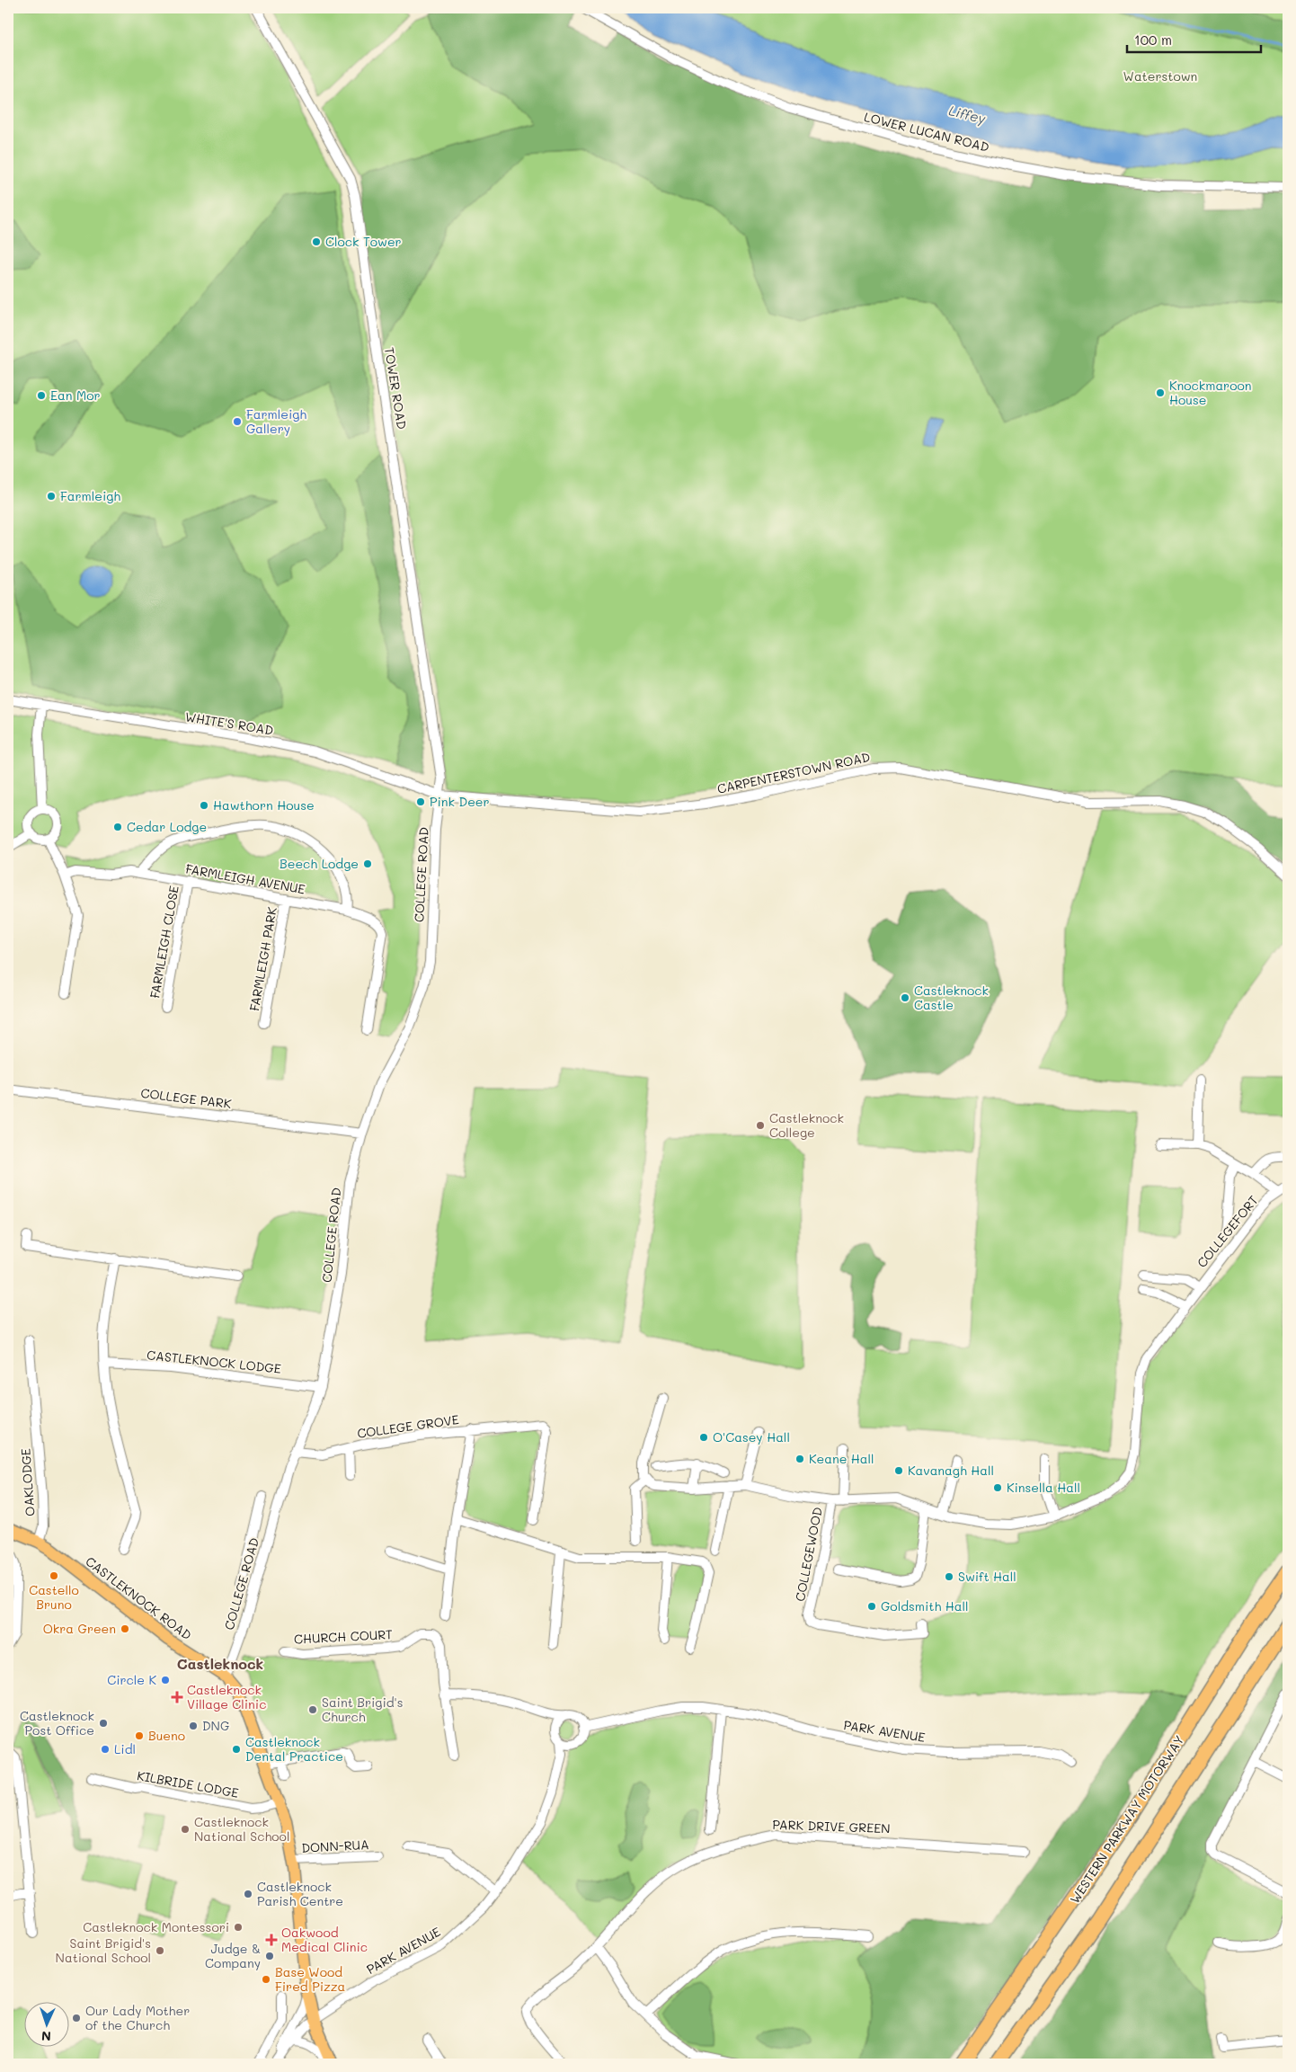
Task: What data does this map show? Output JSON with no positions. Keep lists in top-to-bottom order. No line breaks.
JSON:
{"streets":{"highway":["WESTERN PARKWAY MOTORWAY"],"main road":["CASTLEKNOCK ROAD"],"street":["LOWER LUCAN ROAD","TOWER ROAD","WHITE'S ROAD","CARPENTERSTOWN ROAD","COLLEGE ROAD","FARMLEIGH AVENUE","FARMLEIGH CLOSE","FARMLEIGH PARK","COLLEGE PARK","COLLEGEFORT","CASTLEKNOCK LODGE","COLLEGE GROVE","OAKLODGE","COLLEGEWOOD","CHURCH COURT","PARK AVENUE","KILBRIDE LODGE","PARK DRIVE GREEN","DONN-RUA"]},"crossings":[["TOWER ROAD","WHITE'S ROAD"],["TOWER ROAD","CARPENTERSTOWN ROAD"],["TOWER ROAD","COLLEGE ROAD"],["WHITE'S ROAD","CARPENTERSTOWN ROAD"],["WHITE'S ROAD","COLLEGE ROAD"],["CARPENTERSTOWN ROAD","COLLEGE ROAD"],["COLLEGE ROAD","COLLEGE PARK"],["COLLEGE ROAD","CASTLEKNOCK LODGE"],["COLLEGE ROAD","COLLEGE GROVE"],["COLLEGE ROAD","CASTLEKNOCK ROAD"],["FARMLEIGH AVENUE","FARMLEIGH CLOSE"],["FARMLEIGH AVENUE","FARMLEIGH PARK"],["COLLEGEFORT","COLLEGEWOOD"],["OAKLODGE","CASTLEKNOCK ROAD"],["CASTLEKNOCK ROAD","PARK AVENUE"],["CASTLEKNOCK ROAD","KILBRIDE LODGE"],["CASTLEKNOCK ROAD","DONN-RUA"]],"districts":["Castleknock"],"water":["Liffey"],"parks":["Waterstown"],"places":{"other":["Clock Tower","Knockmaroon House","Ean Mor","Farmleigh Gallery","Farmleigh","Pink Deer","Hawthorn House","Cedar Lodge","Beech Lodge","Castleknock Castle","Castleknock College","O'Casey Hall","Keane Hall","Kavanagh Hall","Kinsella Hall","Castello Bruno","Swift Hall","Goldsmith Hall","Okra Green","Circle K","Saint Brigid's Church","Castleknock Post Office","DNG","Bueno","Lidl","Castleknock Dental Practice","Castleknock National School","Castleknock Parish Centre","Castleknock Montessori","Saint Brigid's National School","Judge & Company","Base Wood Fired Pizza","Our Lady Mother of the Church"],"health":["Castleknock Village Clinic","Oakwood Medical Clinic"]},"scale_bar":"100 m","north":"bottom"}
